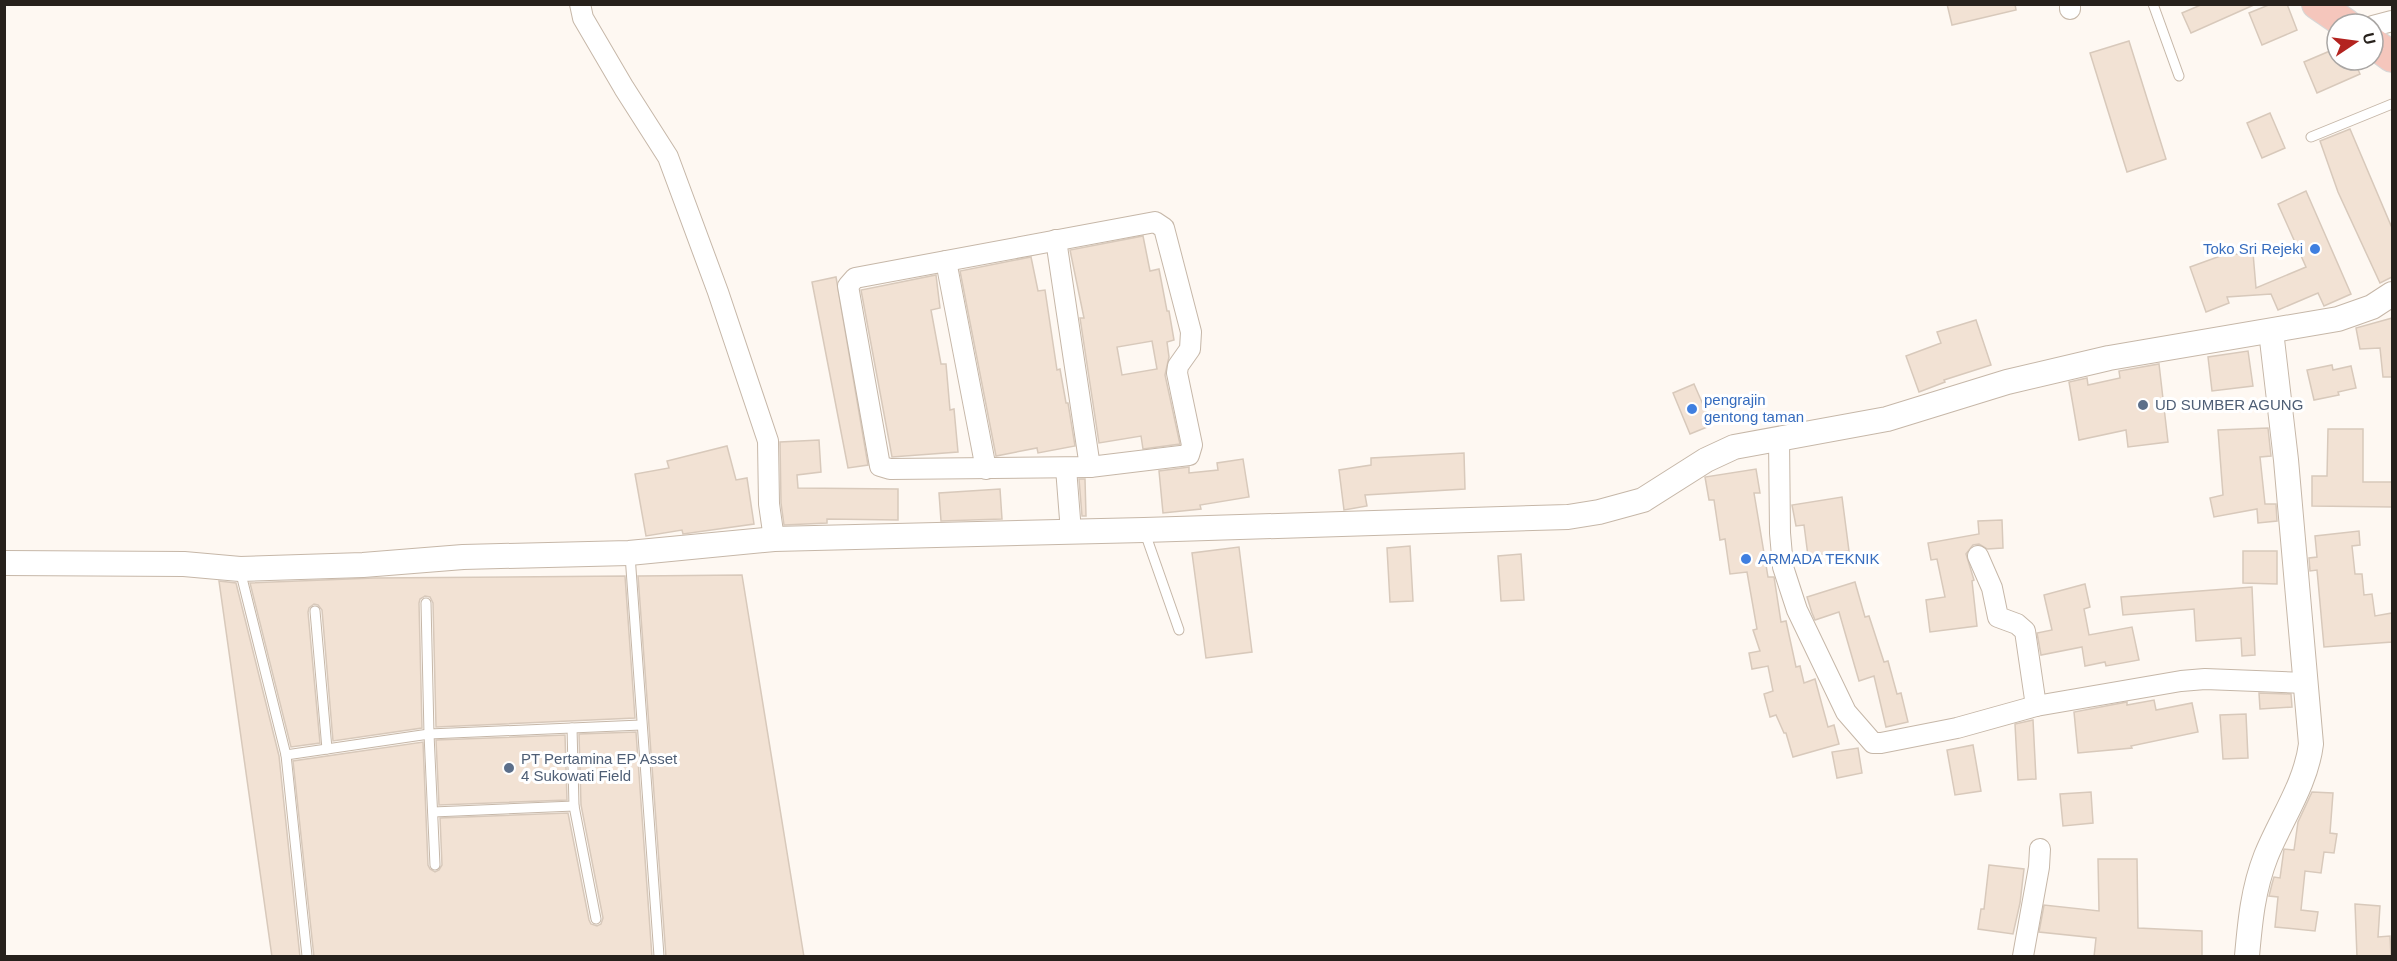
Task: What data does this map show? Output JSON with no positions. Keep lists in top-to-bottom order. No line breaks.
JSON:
{"places":["Toko Sri Rejeki","UD SUMBER AGUNG","pengrajin gentong taman","ARMADA TEKNIK","PT Pertamina EP Asset 4 Sukowati Field"],"north":"right"}
